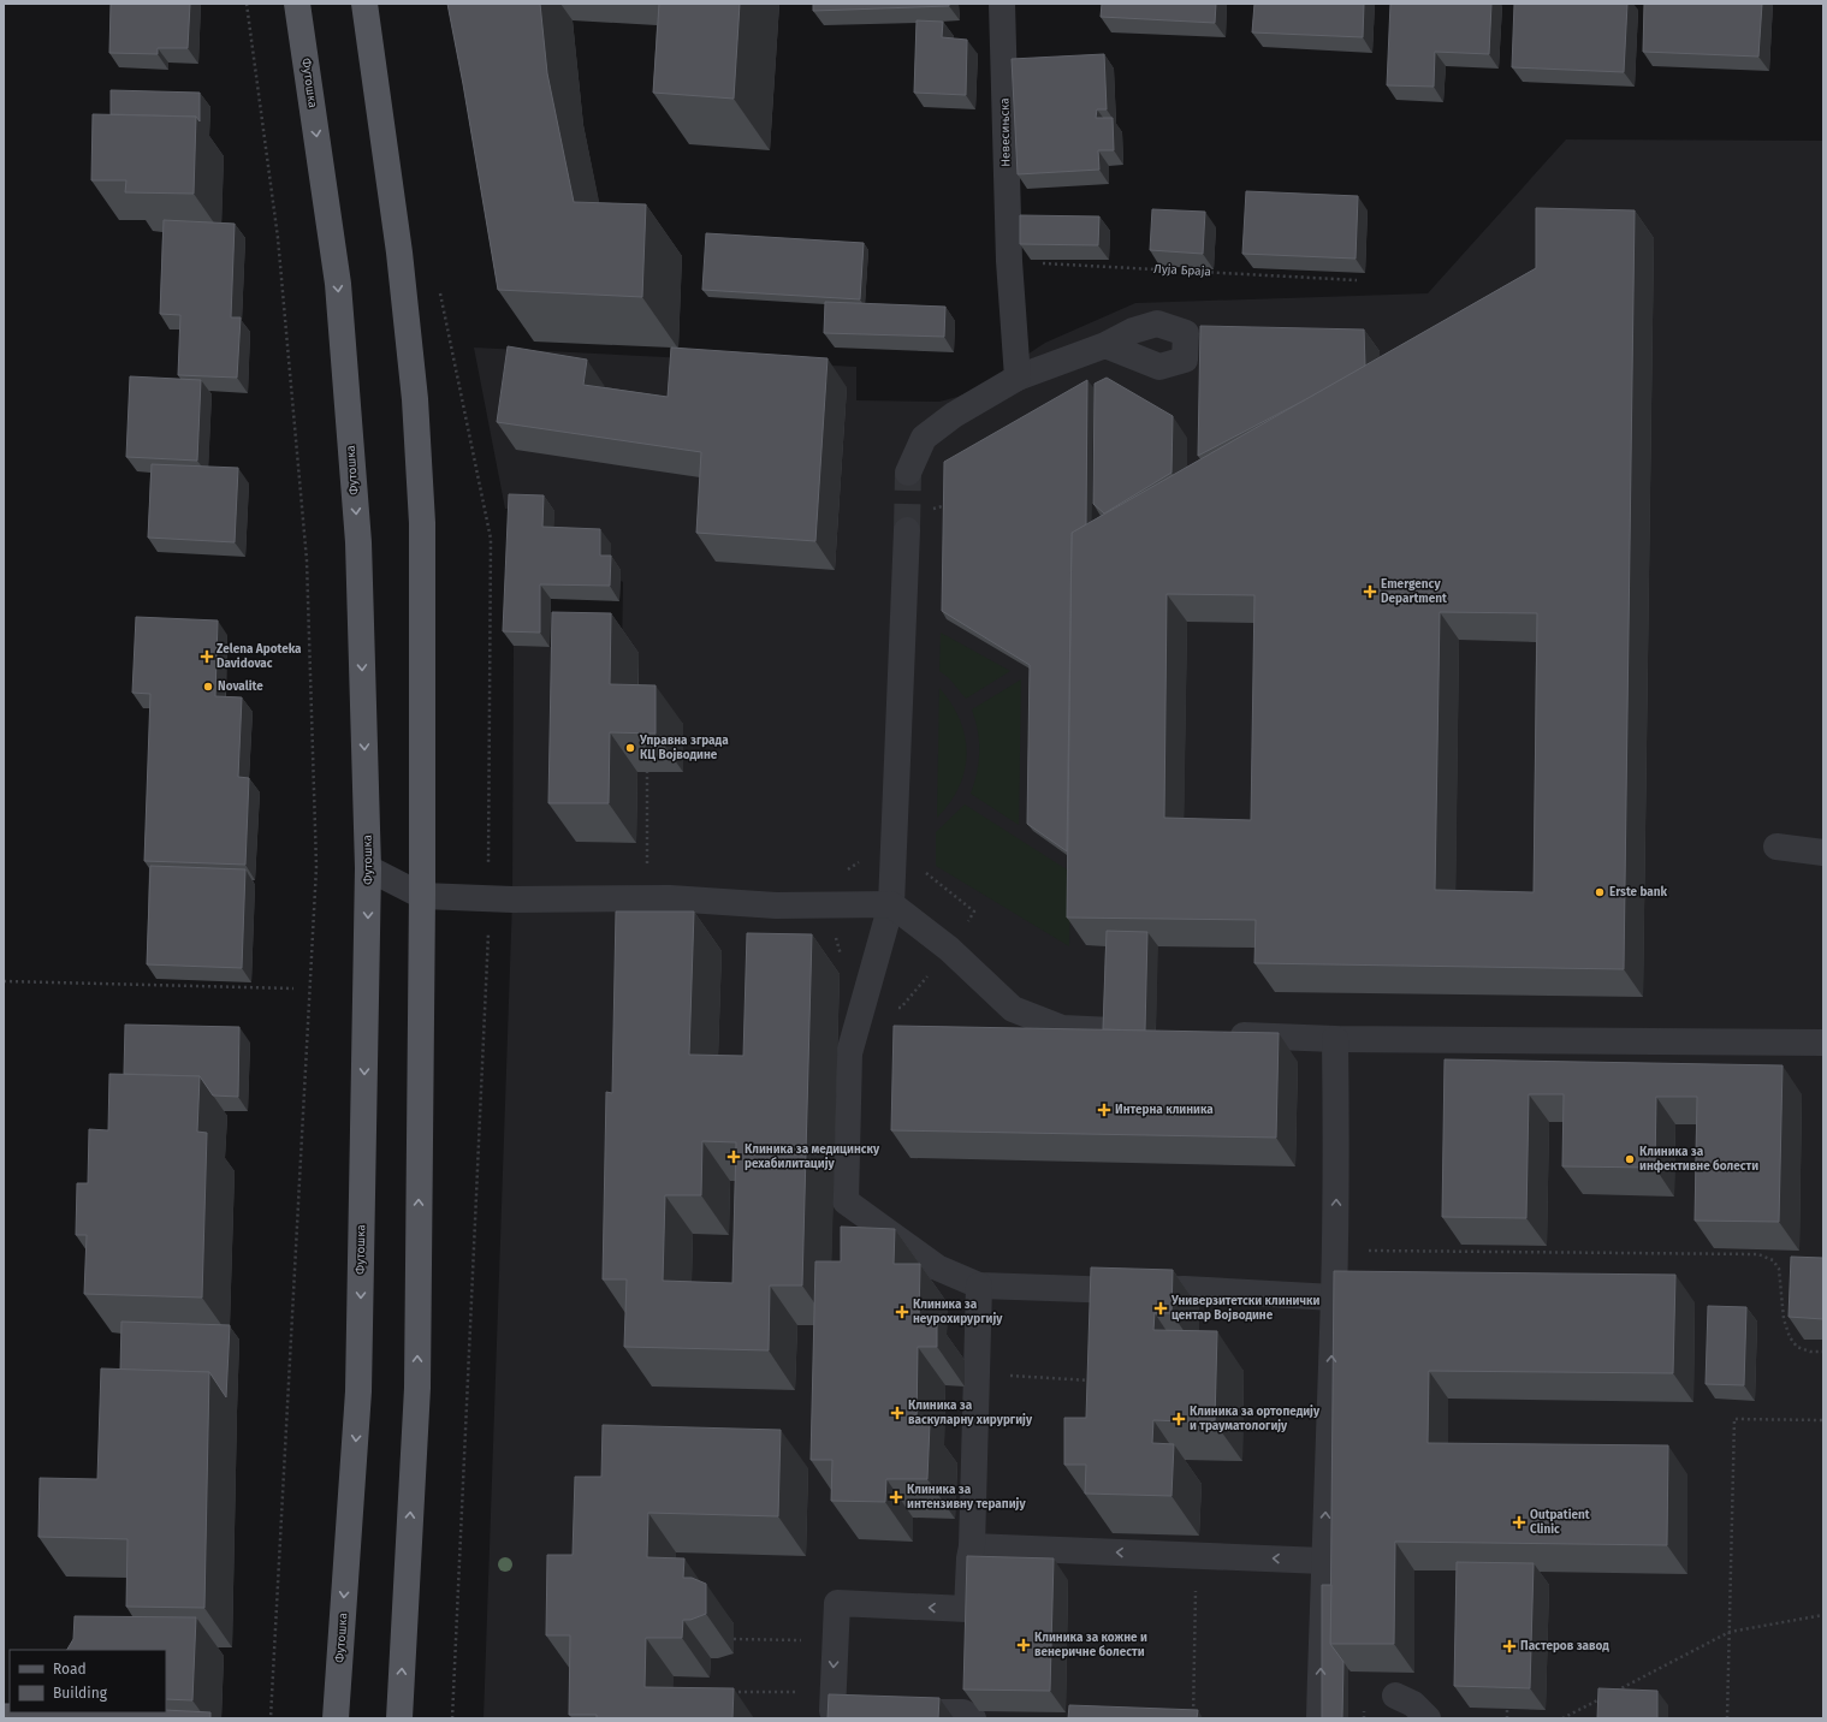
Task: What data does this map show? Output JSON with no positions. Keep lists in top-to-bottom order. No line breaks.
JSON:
{"streets":{"main road":["Футошка"],"street":["Невесињска"],"path":["Луја Браја"]},"crossings":[["Невесињска","Луја Браја"]],"places":{"health":["Emergency Department","Zelena Apoteka Davidovac","Интерна клиника","Клиника за медицинску рехабилитацију","Универзитетски клинички центар Војводине","Клиника за неурохирургију","Клиника за васкуларну хирургију","Клиника за ортопедију и трауматологију","Клиника за интензивну терапију","Outpatient Clinic","Клиника за кожне и венеричне болести","Пастеров завод"],"other":["Novalite","Управна зграда КЦ Војводине","Erste bank","Клиника за инфективне болести"]},"legend":["Road","Building"]}
